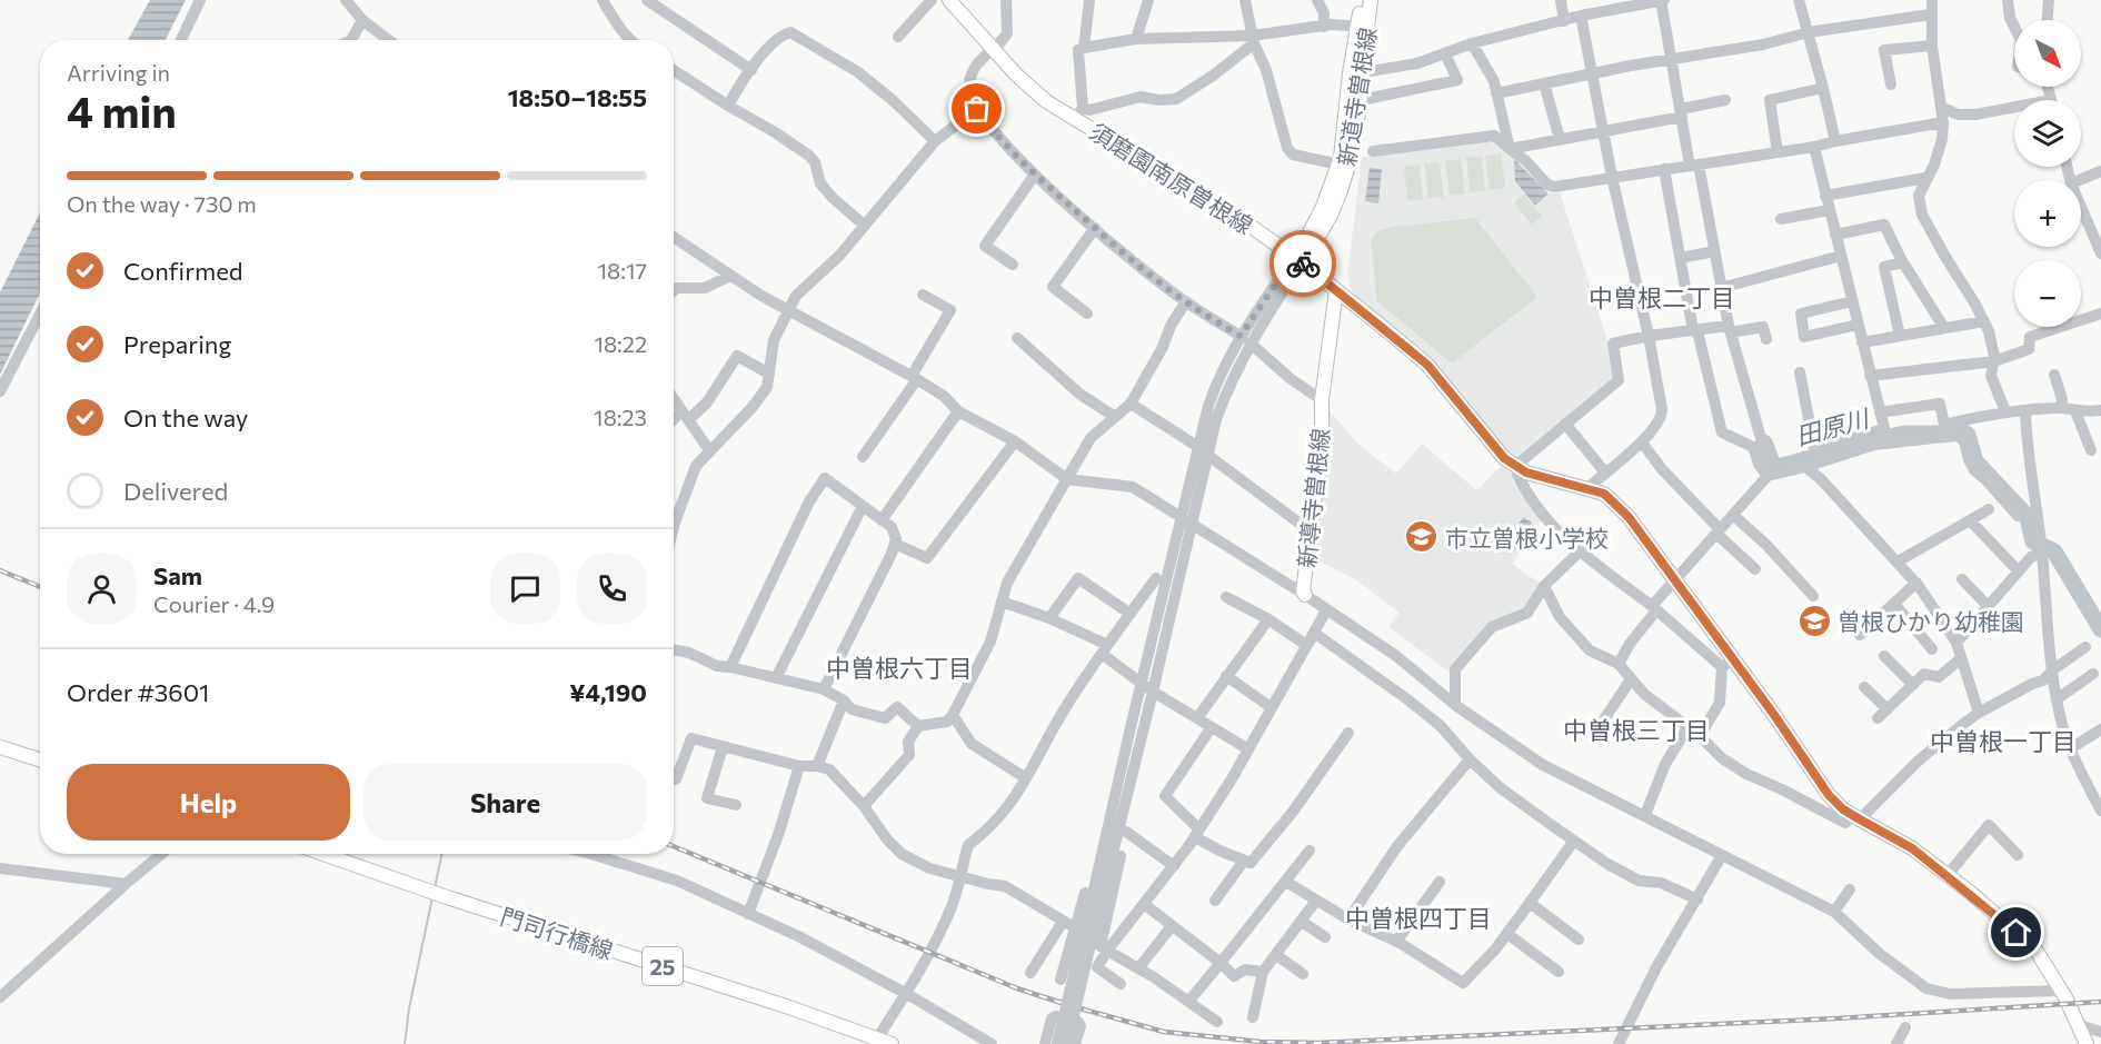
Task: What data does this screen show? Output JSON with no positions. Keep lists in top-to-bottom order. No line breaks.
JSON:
{"streets":{"main road":["新道寺曽根線","須磨園南原曽根線","新導寺曽根線","門司行橋線","25"]},"crossings":[["新道寺曽根線","須磨園南原曽根線"]],"districts":["中曽根二丁目","中曽根六丁目","中曽根三丁目","中曽根一丁目","中曽根四丁目"],"water":["田原川"],"places":{"school or university":["市立曽根小学校","曽根ひかり幼稚園"]},"north":"bottom right","page":{"map_buttons":["+","−"],"heading":["4 min","Arriving in","18:50–18:55"],"panel":["Sam","Courier · 4.9","Order #3601","¥4,190"],"bar":"On the way · 730 m","list":[["Confirmed","18:17"],["Preparing","18:22"],["On the way","18:23"],"Delivered"],"buttons":["Help","Share"]}}
